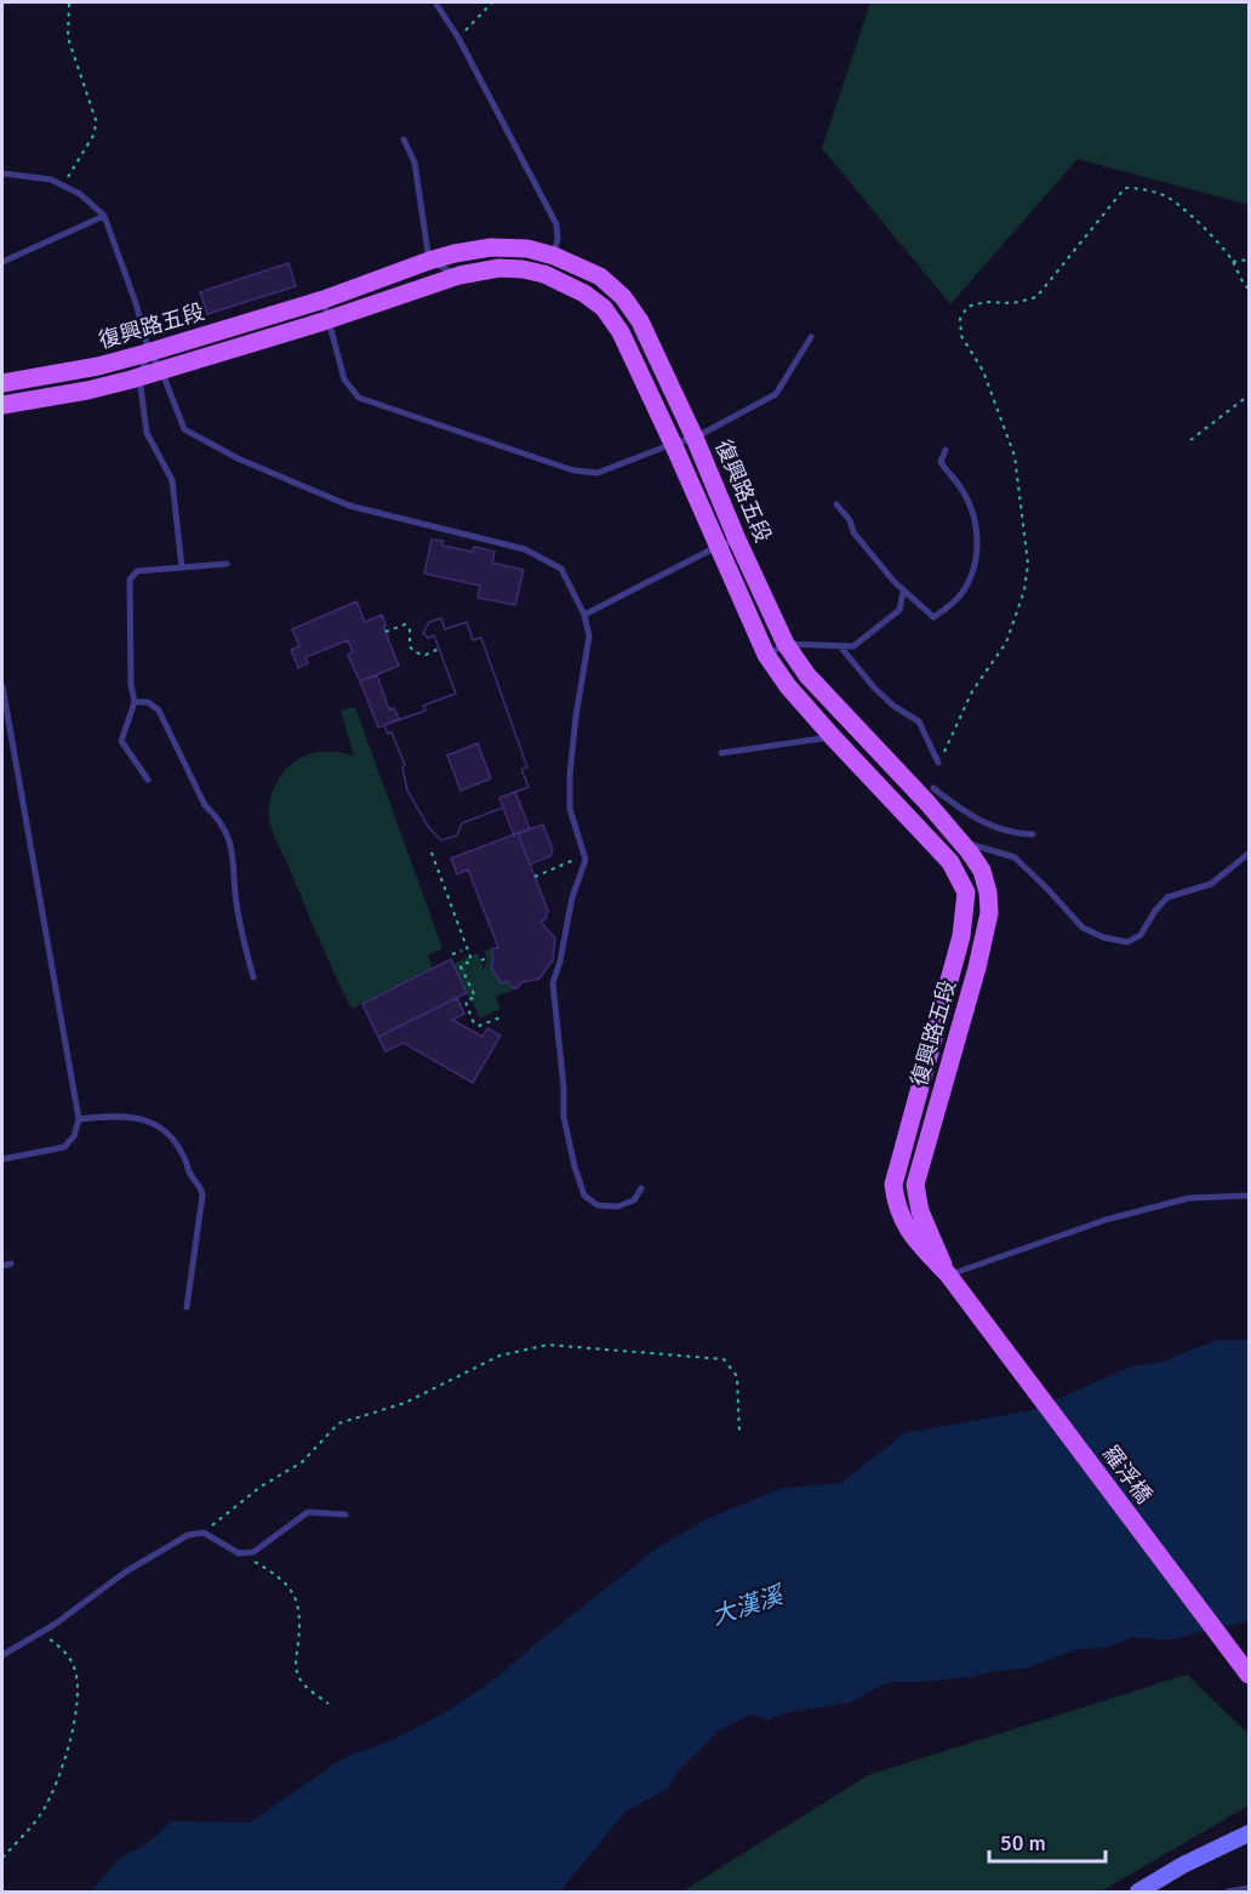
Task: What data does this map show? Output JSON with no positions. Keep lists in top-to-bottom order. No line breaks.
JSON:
{"streets":{"main road":["復興路五段","羅浮橋"]},"crossings":[["復興路五段","羅浮橋"]],"water":["大漢溪"],"scale_bar":"50 m"}
